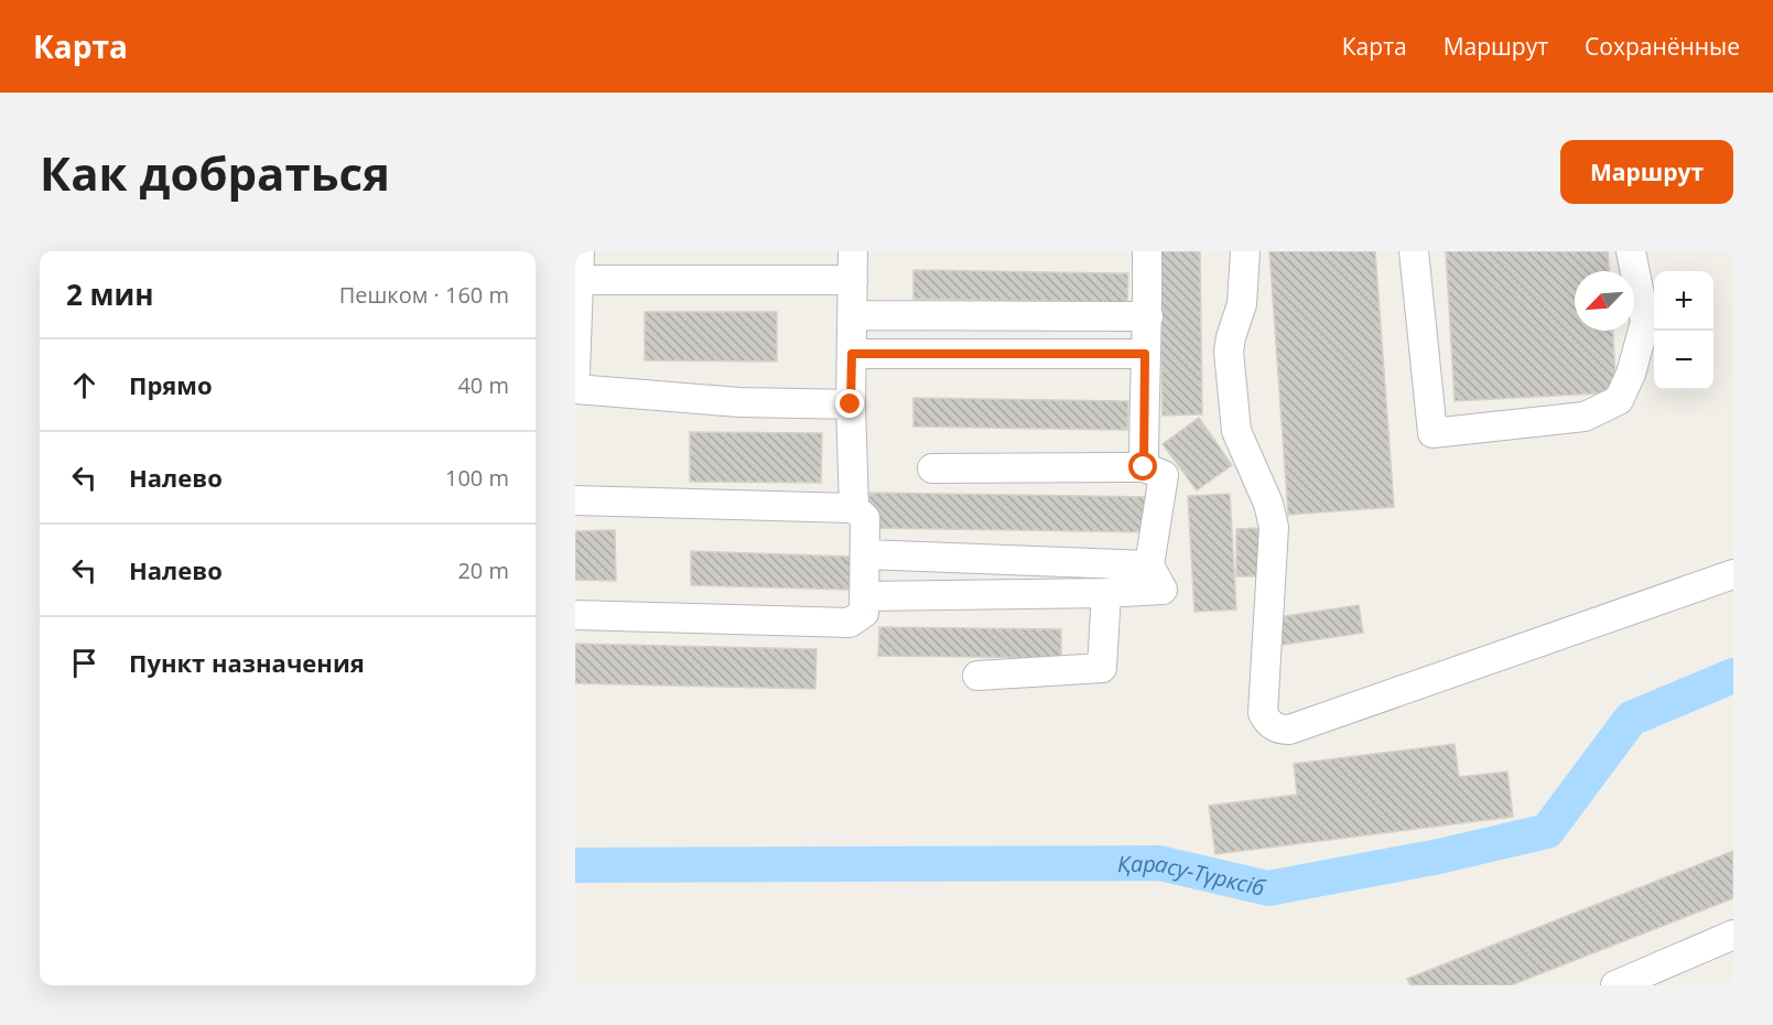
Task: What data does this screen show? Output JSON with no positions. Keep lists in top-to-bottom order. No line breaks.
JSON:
{"water":["Қарасу-Түрксіб"],"north":"bottom left","page":{"header":"Карта","nav":["Карта","Маршрут","Сохранённые"],"buttons":"Маршрут","title":"Как добраться","heading":["2 мин","Пешком · 160 m"],"map_buttons":["+","−"],"list":[["Прямо","40 m"],["Налево","100 m"],["Налево","20 m"],"Пункт назначения"]}}
